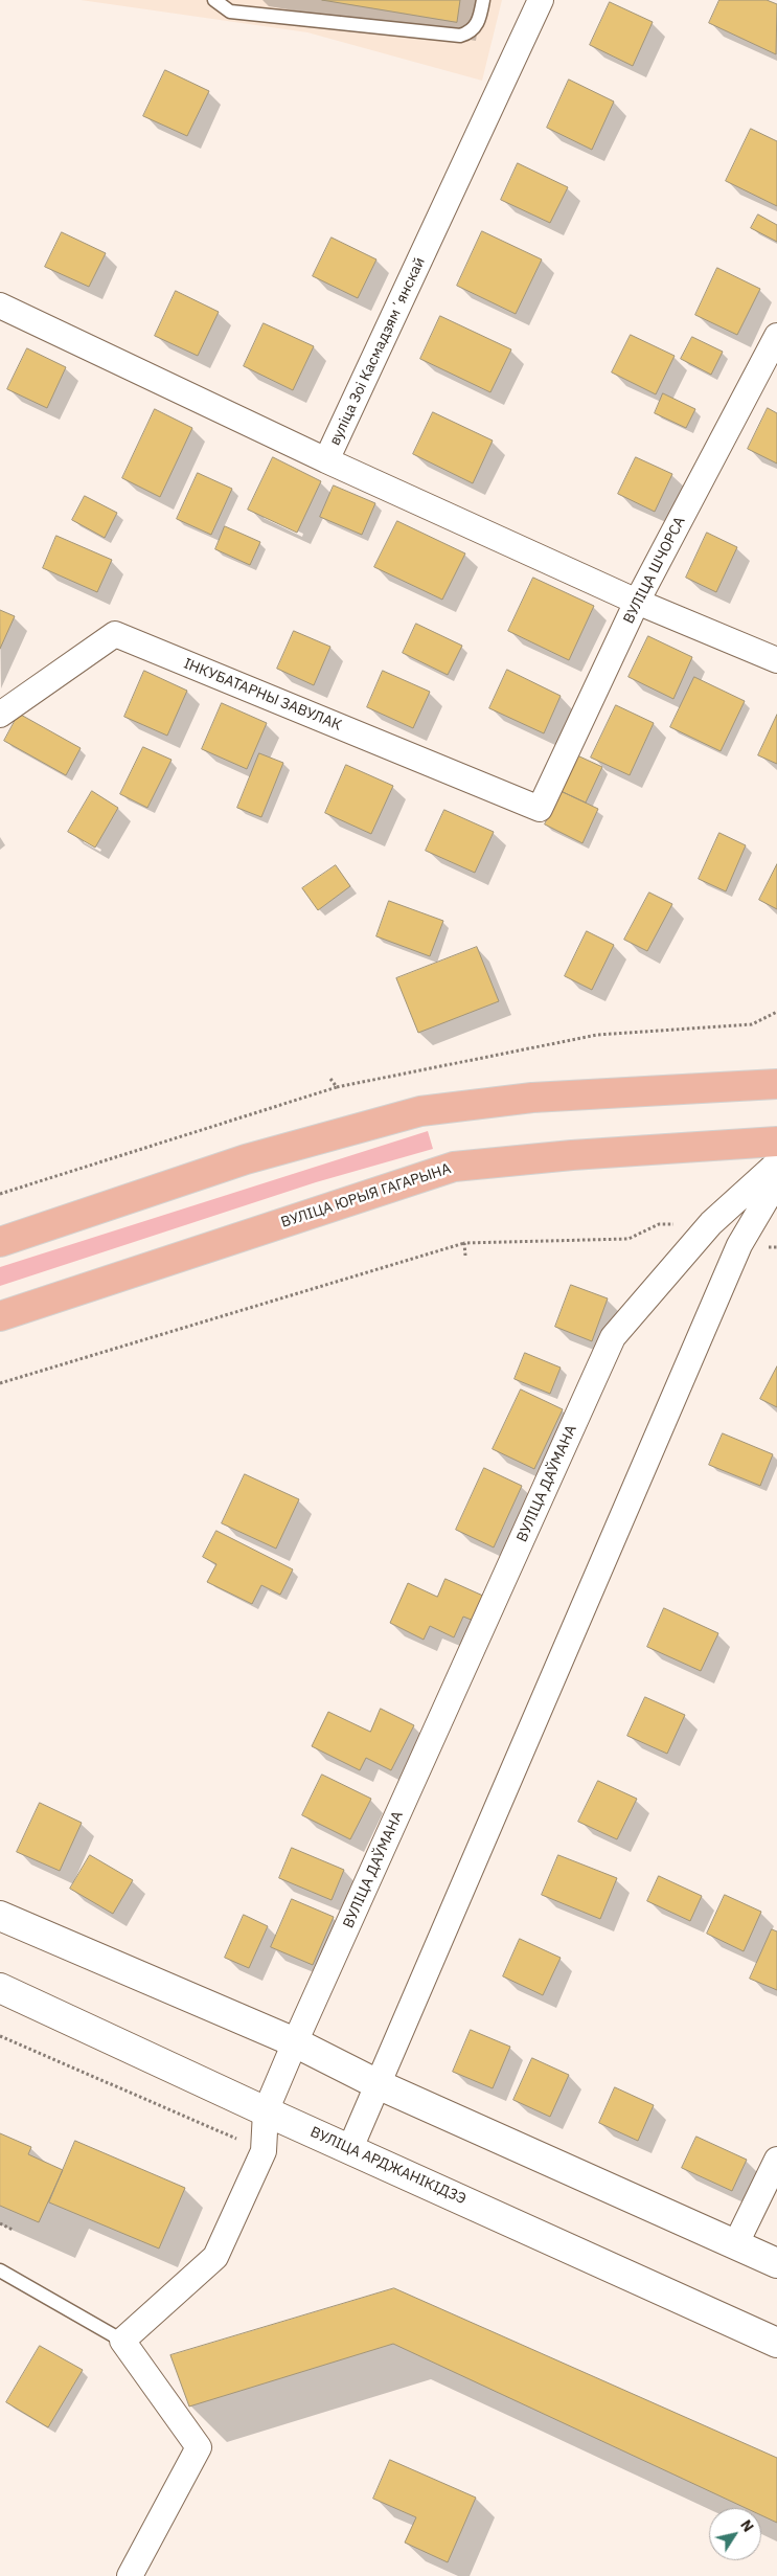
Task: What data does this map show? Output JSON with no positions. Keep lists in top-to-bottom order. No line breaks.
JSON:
{"streets":{"main road":["ВУЛІЦА ЮРЫЯ ГАГАРЫНА","ВУЛІЦА АРДЖАНІКІДЗЭ"],"street":["вуліца Зоі Касмадзямʼянскай","ВУЛІЦА ШЧОРСА","ІНКУБАТАРНЫ ЗАВУЛАК","ВУЛІЦА ДАЎМАНА"]},"crossings":[["ВУЛІЦА ШЧОРСА","ІНКУБАТАРНЫ ЗАВУЛАК"],["ВУЛІЦА ДАЎМАНА","ВУЛІЦА АРДЖАНІКІДЗЭ"]],"north":"top right"}
